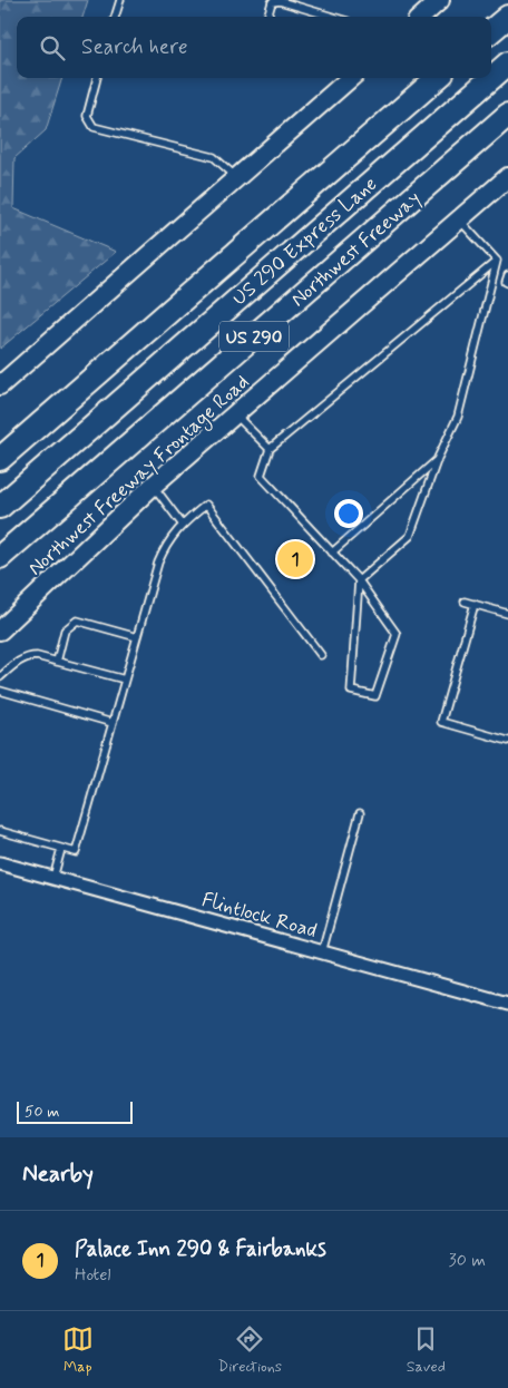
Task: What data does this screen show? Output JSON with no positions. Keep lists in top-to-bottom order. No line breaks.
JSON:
{"streets":{"highway":["US 290 Express Lane","Northwest Freeway","US 290"],"main road":["Northwest Freeway Frontage Road"],"street":["Flintlock Road"]},"scale_bar":"50 m","page":{"search":"Search here","pins":"1","scale":"50 m","heading":"Nearby","list":[{"mark":"1","name":"Palace Inn 290 & Fairbanks","note":"Hotel","value":"30 m"}],"nav":["Map","Directions","Saved"]}}
